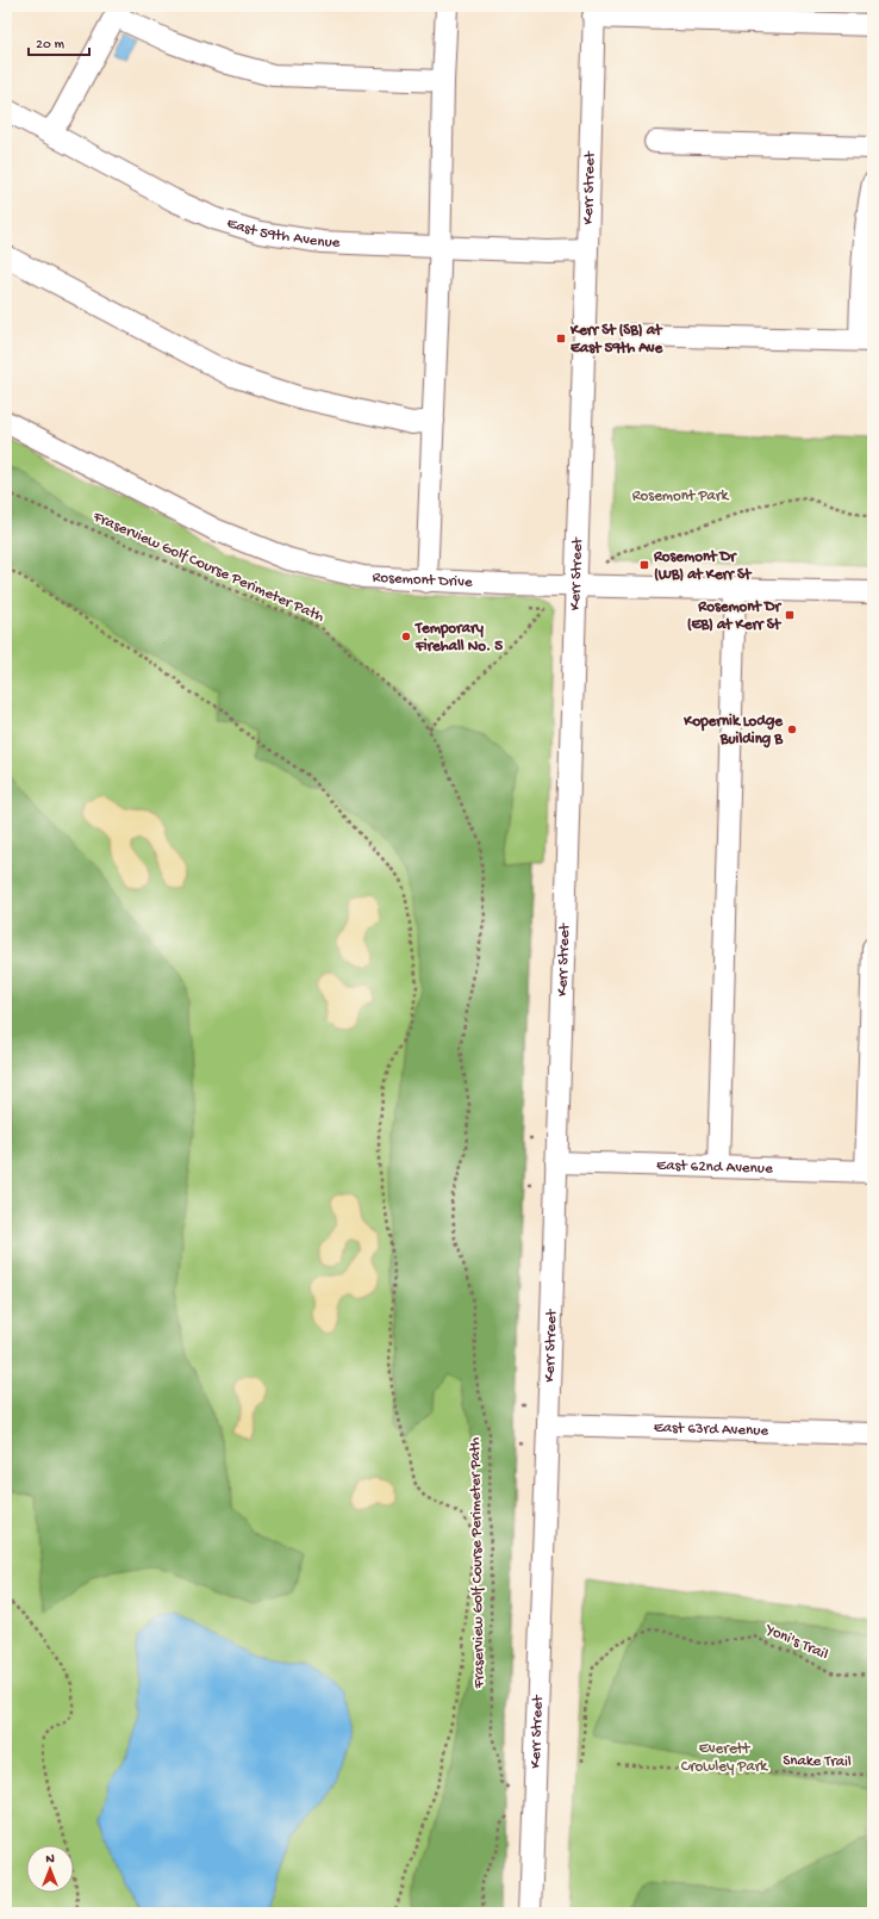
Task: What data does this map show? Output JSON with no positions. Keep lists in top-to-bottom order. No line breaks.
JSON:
{"streets":{"street":["Kerr Street","East 59th Avenue","Rosemont Drive","East 62nd Avenue","East 63rd Avenue"],"path":["Fraserview Golf Course Perimeter Path","Yoni's Trail","Snake Trail"]},"crossings":[["Kerr Street","East 59th Avenue"],["Kerr Street","Rosemont Drive"],["Kerr Street","East 62nd Avenue"],["Kerr Street","East 63rd Avenue"]],"parks":["Rosemont Park","Everett Crowley Park"],"places":{"transit":["Kerr St (SB) at East 59th Ave","Rosemont Dr (WB) at Kerr St","Rosemont Dr (EB) at Kerr St"],"other":["Temporary Firehall No. 5","Kopernik Lodge Building B"]},"scale_bar":"20 m","north":"top"}
